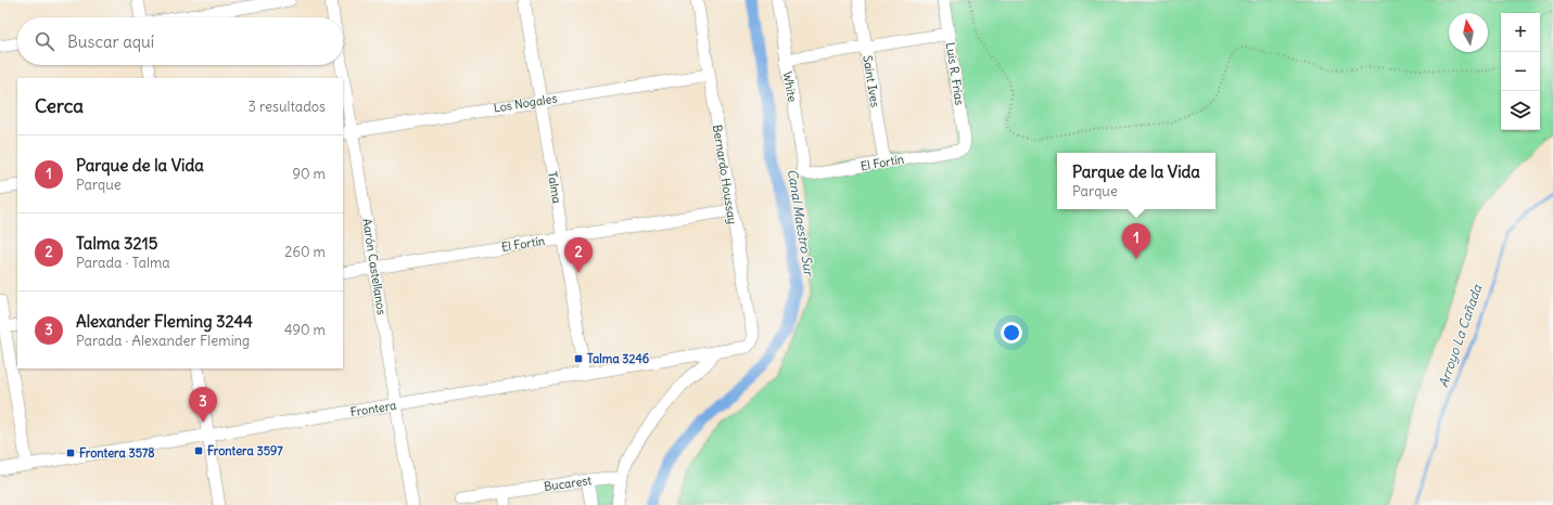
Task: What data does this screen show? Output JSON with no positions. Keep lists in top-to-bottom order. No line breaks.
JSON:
{"streets":{"street":["Luis R. Frías","Saint Ives","White","Los Nogales","El Fortín","Bernardo Houssay","Talma","Aarón Castellanos","Frontera","Bucarest"]},"crossings":[["Luis R. Frías","El Fortín"],["Saint Ives","El Fortín"],["White","El Fortín"],["Los Nogales","Bernardo Houssay"],["Los Nogales","Talma"],["Los Nogales","Aarón Castellanos"],["El Fortín","Bernardo Houssay"],["El Fortín","Talma"],["El Fortín","Aarón Castellanos"],["Bernardo Houssay","Frontera"],["Talma","Frontera"],["Aarón Castellanos","Frontera"]],"water":["Canal Maestro Sur","Arroyo La Cañada"],"places":{"transit":["Talma 3246","Frontera 3597","Frontera 3578"]},"north":"top","page":{"map_buttons":["+","−"],"search":"Buscar aquí","heading":["Cerca","3 resultados"],"list":[{"mark":"1","name":"Parque de la Vida","note":"Parque","value":"90 m"},{"mark":"2","name":"Talma 3215","note":"Parada · Talma","value":"260 m"},{"mark":"3","name":"Alexander Fleming 3244","note":"Parada · Alexander Fleming","value":"490 m"}],"popup":["Parque de la Vida","Parque"],"pins":["1","2","3"]}}
